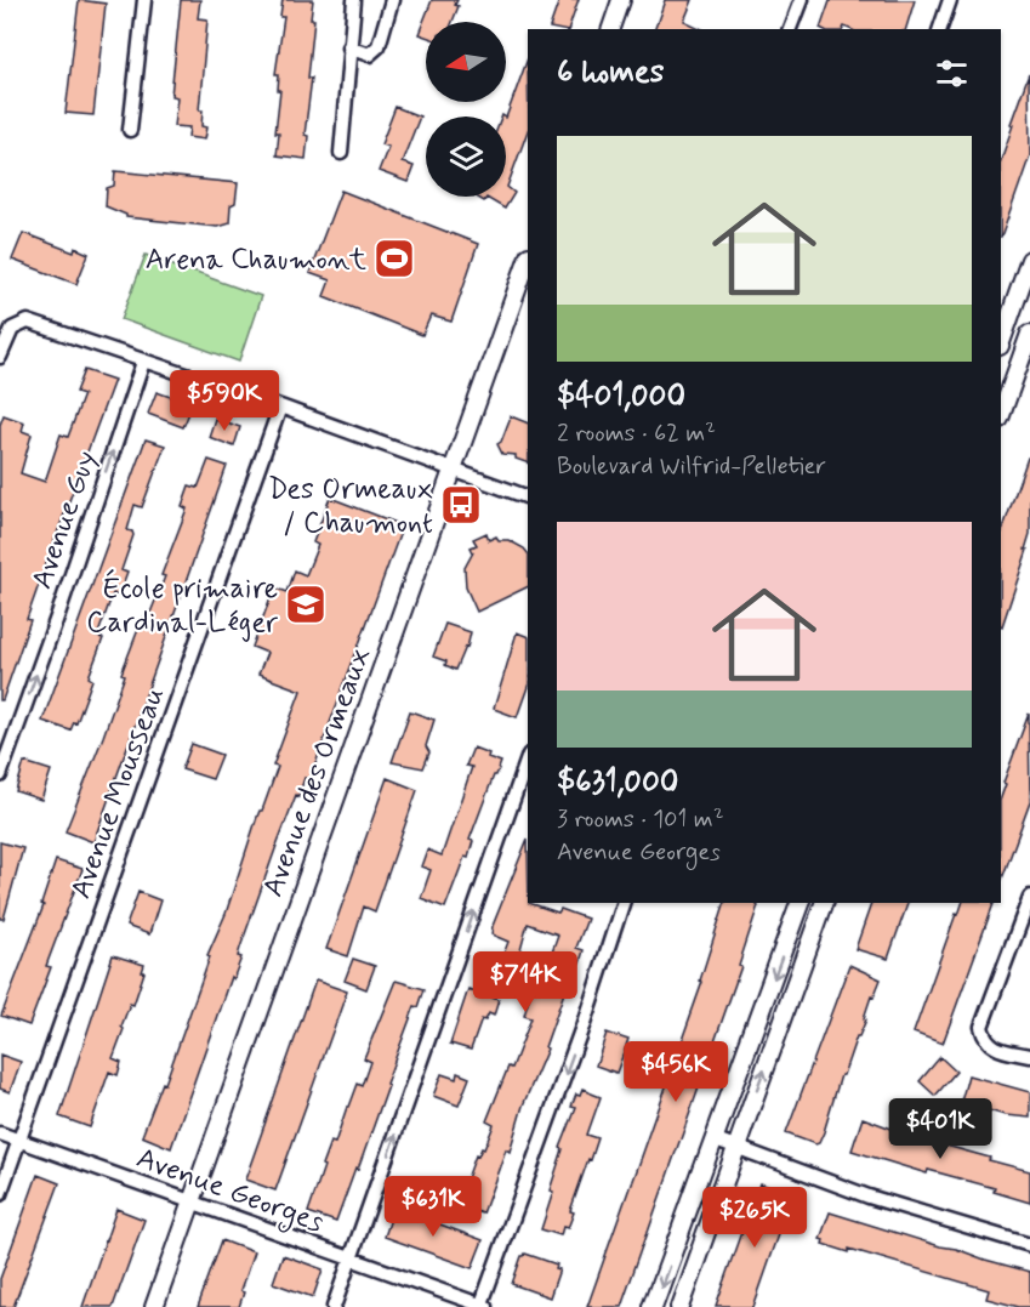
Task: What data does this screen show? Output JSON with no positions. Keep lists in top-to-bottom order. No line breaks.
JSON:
{"streets":{"street":["Avenue Guy","Avenue des Ormeaux","Avenue Mousseau","Avenue Georges"]},"crossings":[["Avenue des Ormeaux","Avenue Georges"],["Avenue Mousseau","Avenue Georges"]],"one_way":["Avenue Guy"],"places":{"sports":["Arena Chaumont"],"bus stop":["Des Ormeaux / Chaumont"],"school or university":["École primaire Cardinal-Léger"]},"north":"left","page":{"heading":"6 homes","list":[{"name":"$401,000","note":"2 rooms · 62 m² · Boulevard Wilfrid-Pelletier"},{"name":"$631,000","note":"3 rooms · 101 m² · Avenue Georges"}],"price":["$590K","$714K","$456K","$401K","$631K","$265K"]}}
